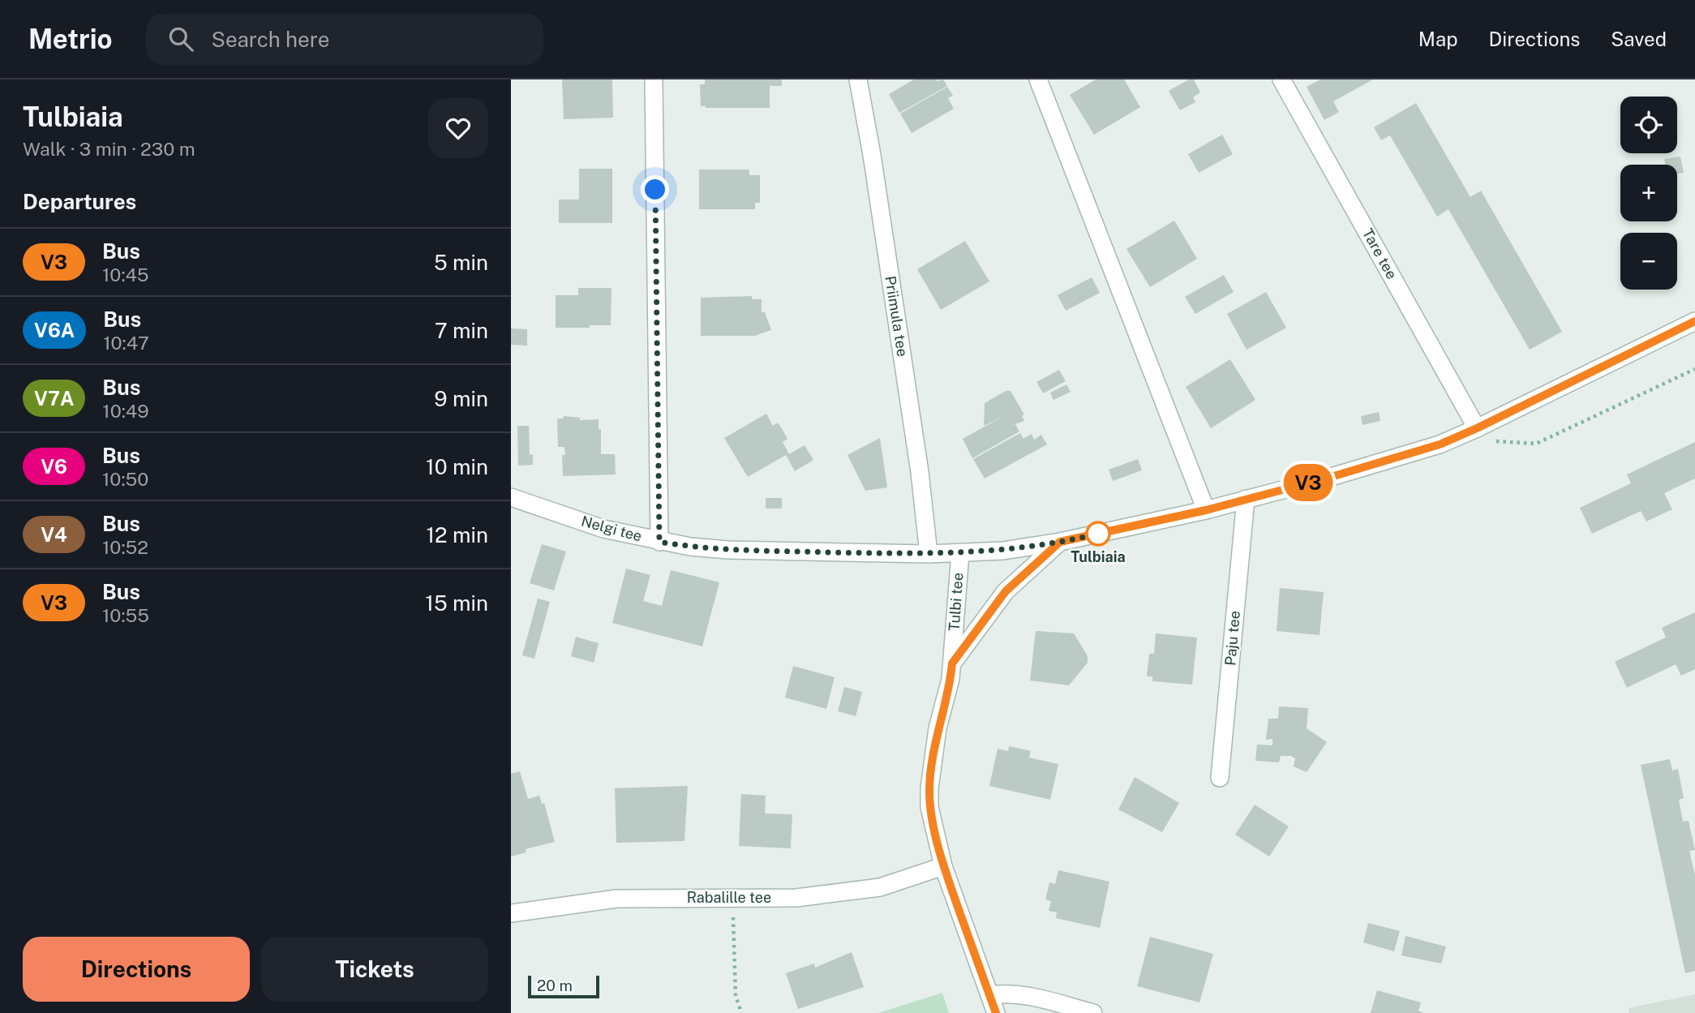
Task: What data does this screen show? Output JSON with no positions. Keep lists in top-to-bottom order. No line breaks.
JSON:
{"streets":{"street":["Tare tee","Priimula tee","Nelgi tee","Tulbi tee","Paju tee","Rabalille tee"]},"crossings":[["Tare tee","Nelgi tee"],["Priimula tee","Nelgi tee"],["Nelgi tee","Tulbi tee"],["Nelgi tee","Paju tee"],["Tulbi tee","Rabalille tee"]],"places":["Tulbiaia"],"lines":["bus line V3"],"scale_bar":"20 m","page":{"header":"Metrio","search":"Search here","nav":["Map","Directions","Saved"],"heading":[["Tulbiaia","Walk · 3 min · 230 m"],"Departures"],"on_map":"V3","map_buttons":["+","−"],"list":[{"mark":"V3","name":"Bus","note":"10:45","value":"5 min"},{"mark":"V6A","name":"Bus","note":"10:47","value":"7 min"},{"mark":"V7A","name":"Bus","note":"10:49","value":"9 min"},{"mark":"V6","name":"Bus","note":"10:50","value":"10 min"},{"mark":"V4","name":"Bus","note":"10:52","value":"12 min"},{"mark":"V3","name":"Bus","note":"10:55","value":"15 min"}],"buttons":["Directions","Tickets"],"scale":"20 m"}}
